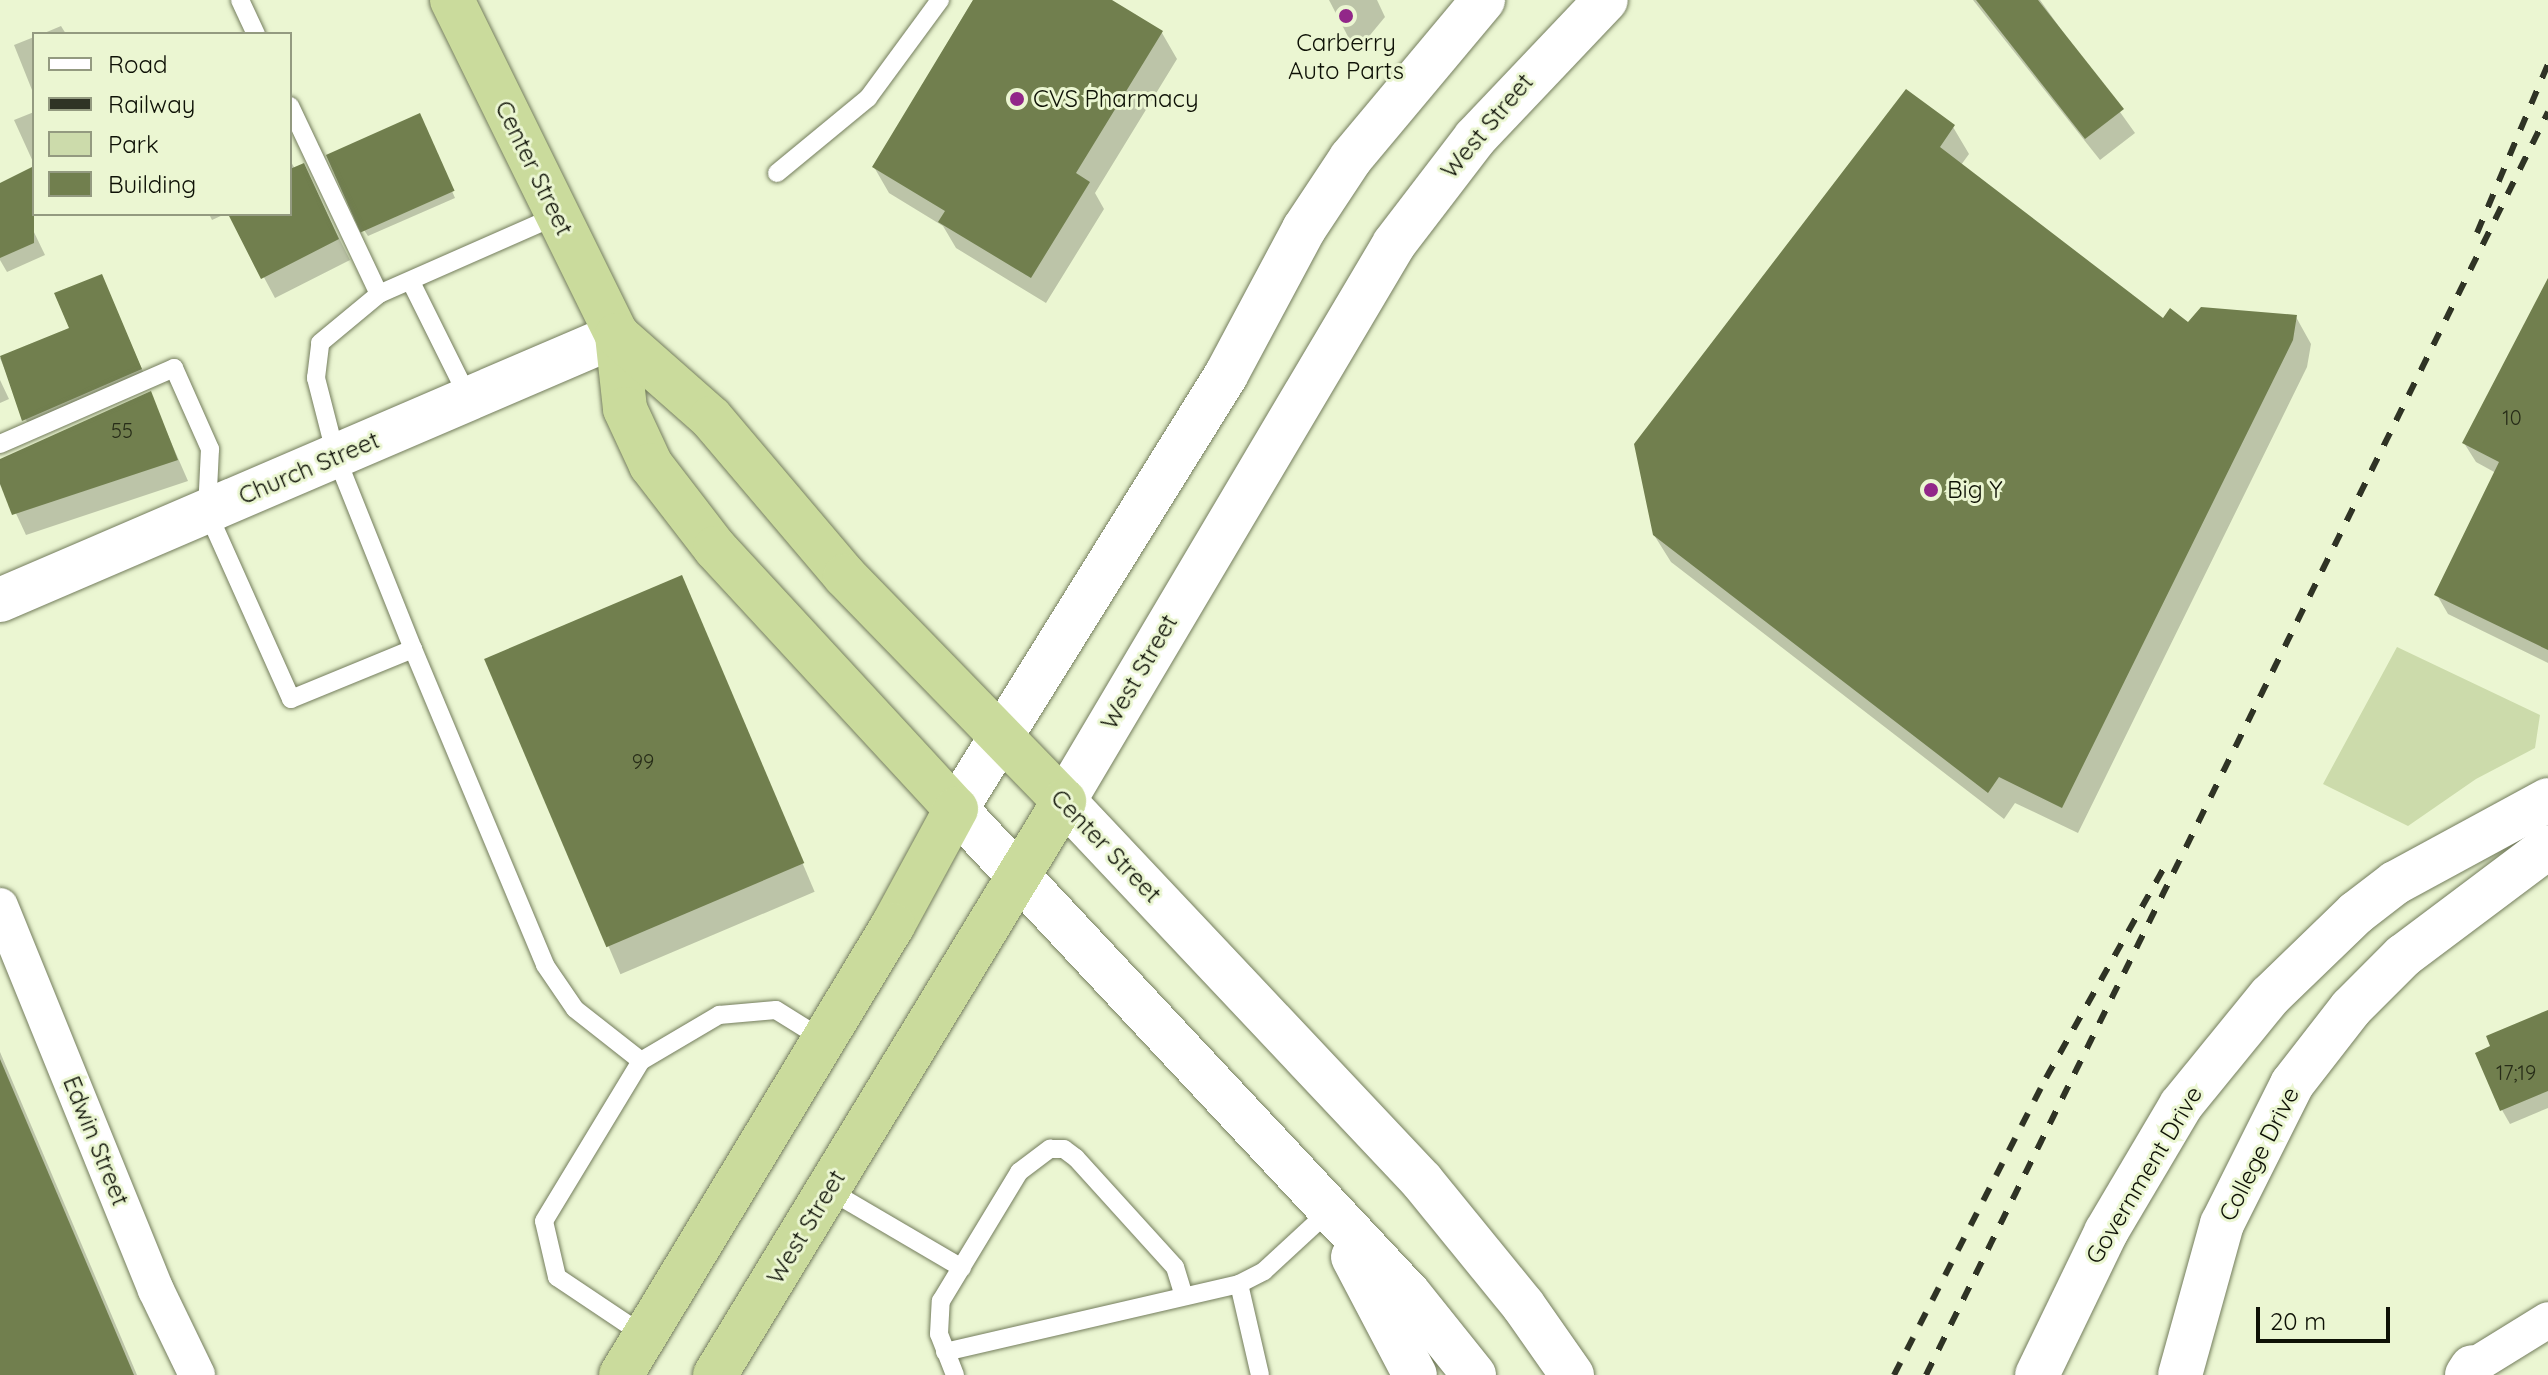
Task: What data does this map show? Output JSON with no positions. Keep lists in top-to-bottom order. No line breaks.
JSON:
{"streets":{"highway":["West Street","Center Street"],"street":["Church Street","Edwin Street","College Drive","Government Drive"]},"crossings":[["West Street","Center Street"],["Center Street","Church Street"]],"places":["Carberry Auto Parts","CVS Pharmacy","Big Y"],"house_numbers":["10","55","99","17;19"],"legend":["Road","Railway","Park","Building"],"scale_bar":"20 m"}
